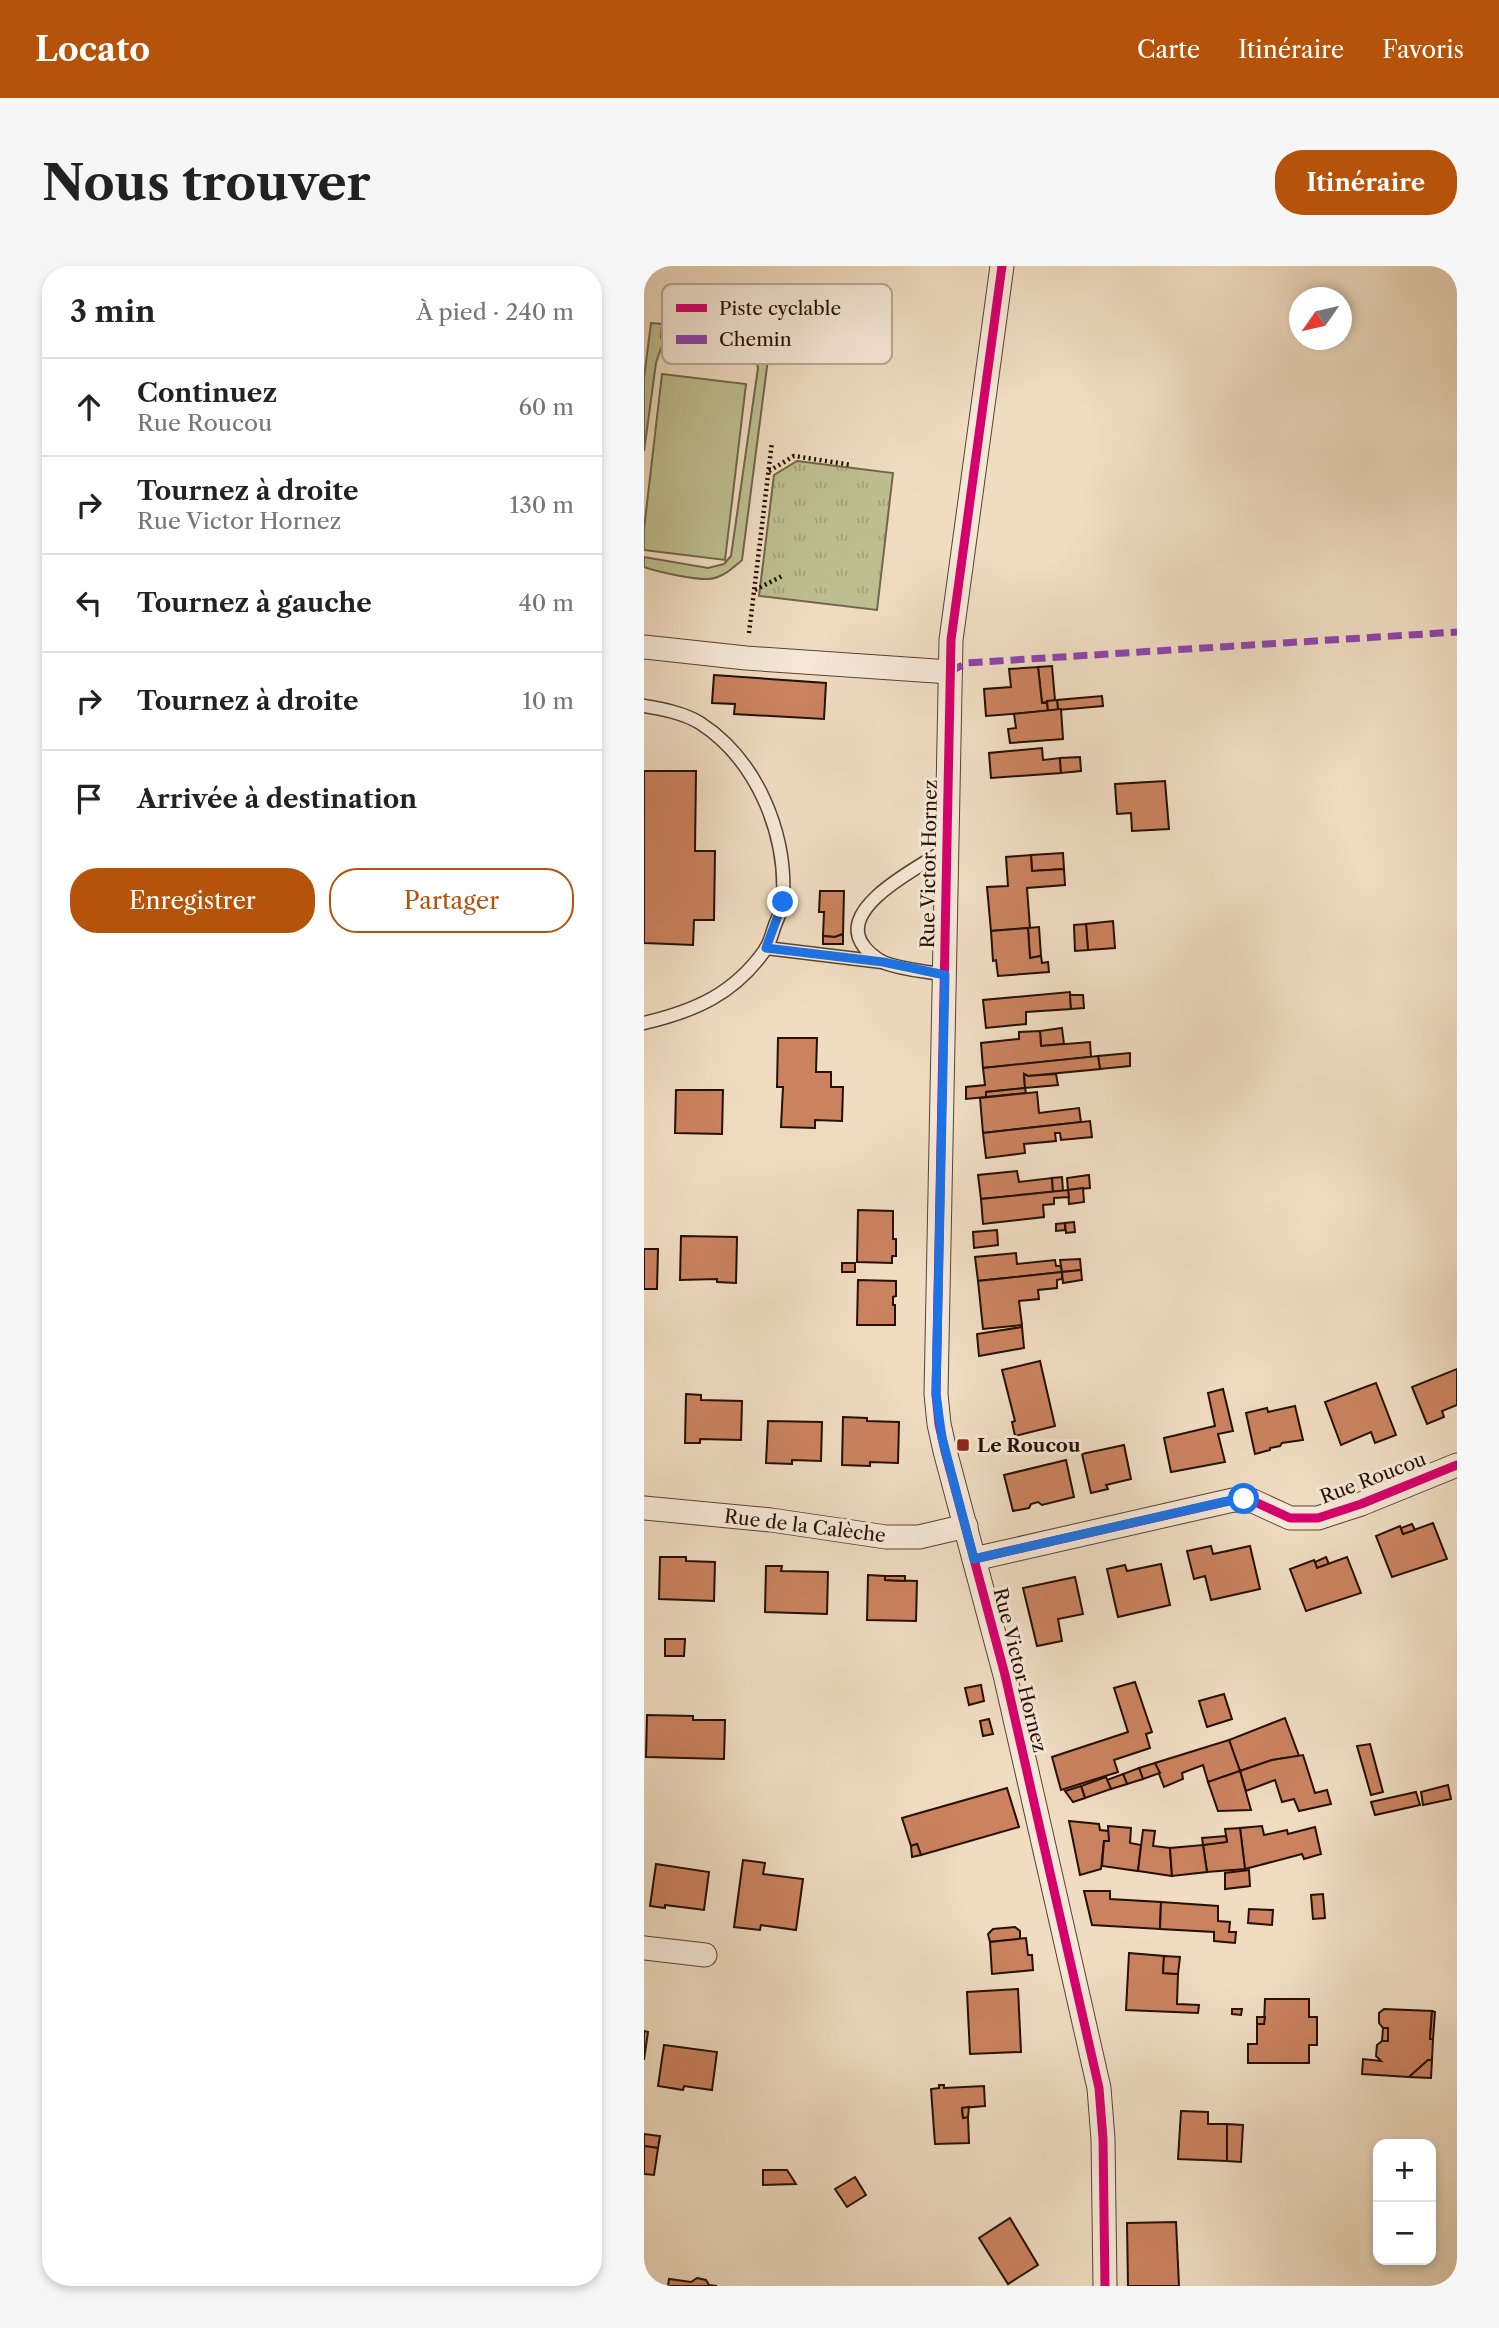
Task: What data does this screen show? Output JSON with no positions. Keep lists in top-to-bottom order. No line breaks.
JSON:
{"streets":{"street":["Rue Victor Hornez","Rue Roucou","Rue de la Calèche"]},"crossings":[["Rue Victor Hornez","Rue Roucou"],["Rue Victor Hornez","Rue de la Calèche"]],"places":{"transit":["Le Roucou"]},"legend":["Piste cyclable","Chemin"],"north":"bottom left","page":{"header":"Locato","nav":["Carte","Itinéraire","Favoris"],"buttons":["Itinéraire",["Enregistrer","Partager"]],"title":"Nous trouver","heading":["3 min","À pied · 240 m"],"list":[["Continuez","Rue Roucou","60 m"],["Tournez à droite","Rue Victor Hornez","130 m"],["Tournez à gauche","40 m"],["Tournez à droite","10 m"],"Arrivée à destination"],"map_buttons":["+","−"]}}
